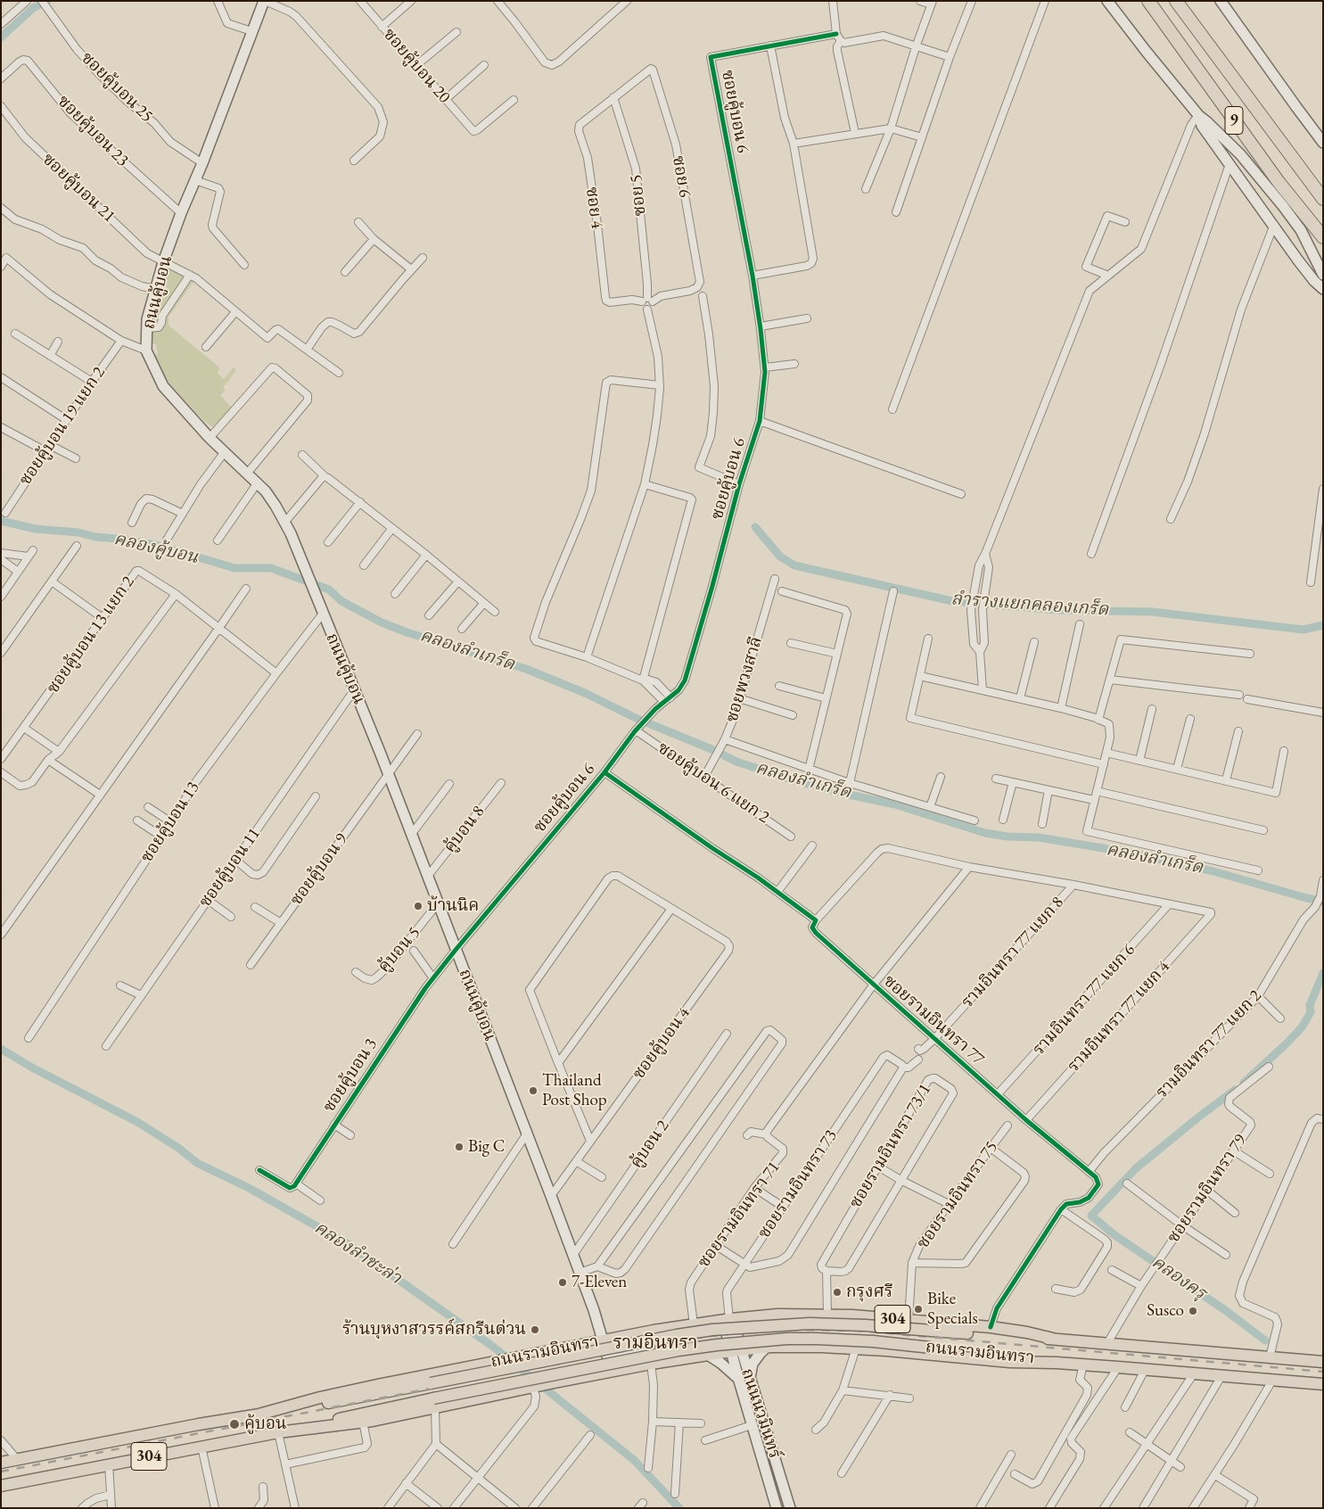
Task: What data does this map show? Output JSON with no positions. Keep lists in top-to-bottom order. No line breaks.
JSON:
{"streets":{"highway":["9"],"main road":["ถนนคู้บอน","304","ถนนรามอินทรา","ถนนนวมินทร์"],"street":["ซอยคู้บอน 20","ซอยคู้บอน 25","ซอยคู้บอน 6","ซอยคู้บอน 23","ซอย 6","ซอยคู้บอน 21","ซอย 5","ซอย 4","ซอยคู้บอน 19 แยก 2","ซอยคู้บอน 13 แยก 2","ซอยพวงสาลี","ซอยคู้บอน 6 แยก 2","ซอยคู้บอน 13","คู้บอน 8","ซอยคู้บอน 11","ซอยคู้บอน 9","คู้บอน 5","รามอินทรา 77 แยก 8","รามอินทรา 77 แยก 6","รามอินทรา 77 แยก 4","ซอยรามอินทรา 77","ซอยคู้บอน 4","รามอินทรา 77 แยก 2","ซอยคู้บอน 3","คู้บอน 2","ซอยรามอินทรา 73/1","ซอยรามอินทรา 73","ซอยรามอินทรา 79","ซอยรามอินทรา 75","ซอยรามอินทรา 71"]},"crossings":[["ซอยคู้บอน 25","ถนนคู้บอน"],["ซอยคู้บอน 6","ถนนคู้บอน"],["ซอยคู้บอน 6","ซอยคู้บอน 6 แยก 2"],["ซอยคู้บอน 6","ซอยคู้บอน 3"],["ซอยคู้บอน 23","ถนนคู้บอน"],["ซอย 6","ซอย 5"],["ซอย 6","ซอย 4"],["ซอยคู้บอน 21","ถนนคู้บอน"],["ซอย 5","ซอย 4"],["ถนนคู้บอน","ซอยคู้บอน 13"],["ถนนคู้บอน","คู้บอน 8"],["ถนนคู้บอน","ซอยคู้บอน 11"],["ถนนคู้บอน","ซอยคู้บอน 9"],["ถนนคู้บอน","คู้บอน 5"],["ถนนคู้บอน","ซอยคู้บอน 4"],["ถนนคู้บอน","ซอยคู้บอน 3"],["ถนนคู้บอน","คู้บอน 2"],["ถนนคู้บอน","ถนนรามอินทรา"],["ซอยคู้บอน 13 แยก 2","ซอยคู้บอน 13"],["ซอยพวงสาลี","ซอยคู้บอน 6 แยก 2"],["รามอินทรา 77 แยก 8","ซอยรามอินทรา 77"],["รามอินทรา 77 แยก 6","รามอินทรา 77 แยก 4"],["รามอินทรา 77 แยก 6","ซอยรามอินทรา 77"],["รามอินทรา 77 แยก 4","ซอยรามอินทรา 77"],["ซอยรามอินทรา 77","รามอินทรา 77 แยก 2"],["ซอยรามอินทรา 77","ซอยรามอินทรา 71"],["ซอยรามอินทรา 73/1","ถนนรามอินทรา"],["ซอยรามอินทรา 73","ถนนรามอินทรา"],["ซอยรามอินทรา 73","ถนนนวมินทร์"],["ซอยรามอินทรา 79","ถนนรามอินทรา"],["ซอยรามอินทรา 75","ถนนรามอินทรา"],["ซอยรามอินทรา 71","ถนนรามอินทรา"],["ถนนรามอินทรา","ถนนนวมินทร์"]],"districts":["รามอินทรา"],"water":["คลองคู้บอน","ลำรางแยกคลองเกร็ด","คลองลำเกร็ด","คลองลำชะล่า","คลองครุ"],"places":["บ้านนิค","Thailand Post Shop","Big C","7-Eleven","กรุงศรี","Bike Specials","Susco","ร้านบุหงาสวรรค์สกรีนด่วน","คู้บอน"]}
